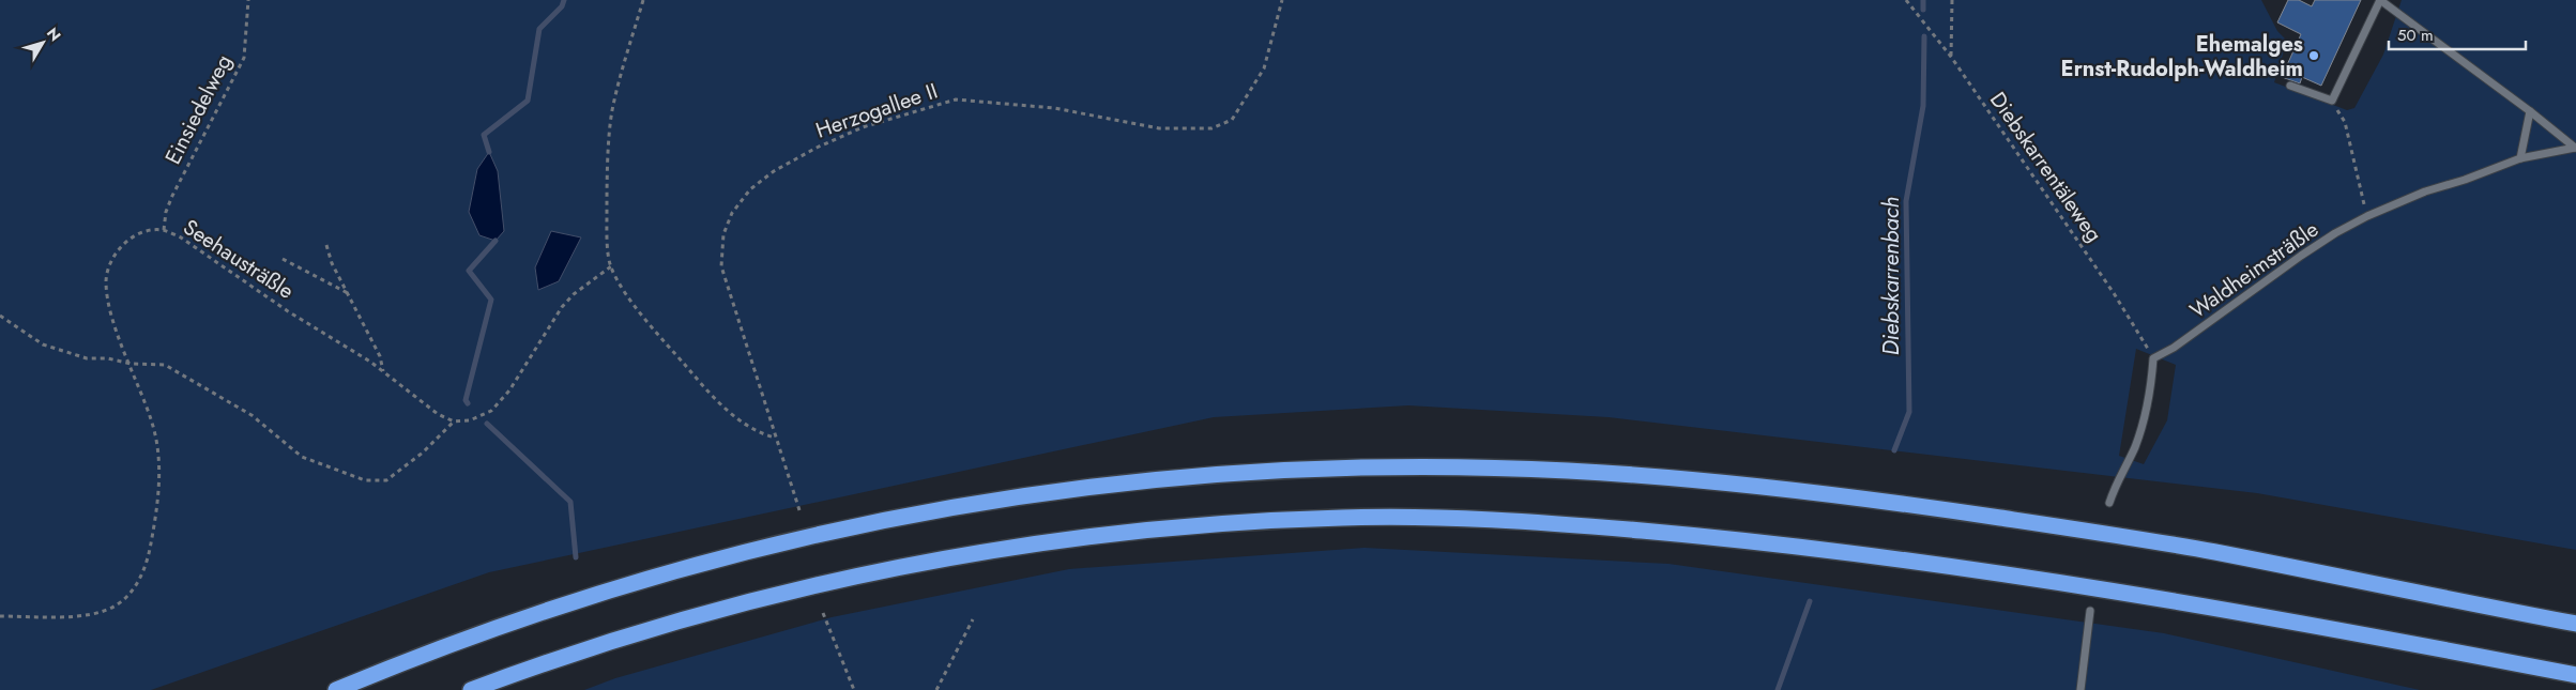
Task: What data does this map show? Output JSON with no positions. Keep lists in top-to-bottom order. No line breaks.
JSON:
{"streets":{"lane":["Waldheimsträßle"],"path":["Einsiedelweg","Herzogallee II","Diebskarrentäleweg","Seehausträßle"]},"crossings":[["Einsiedelweg","Seehausträßle"],["Diebskarrentäleweg","Waldheimsträßle"]],"water":["Diebskarrenbach"],"places":["Ehemalges Ernst-Rudolph-Waldheim"],"scale_bar":"50 m","north":"top right"}
